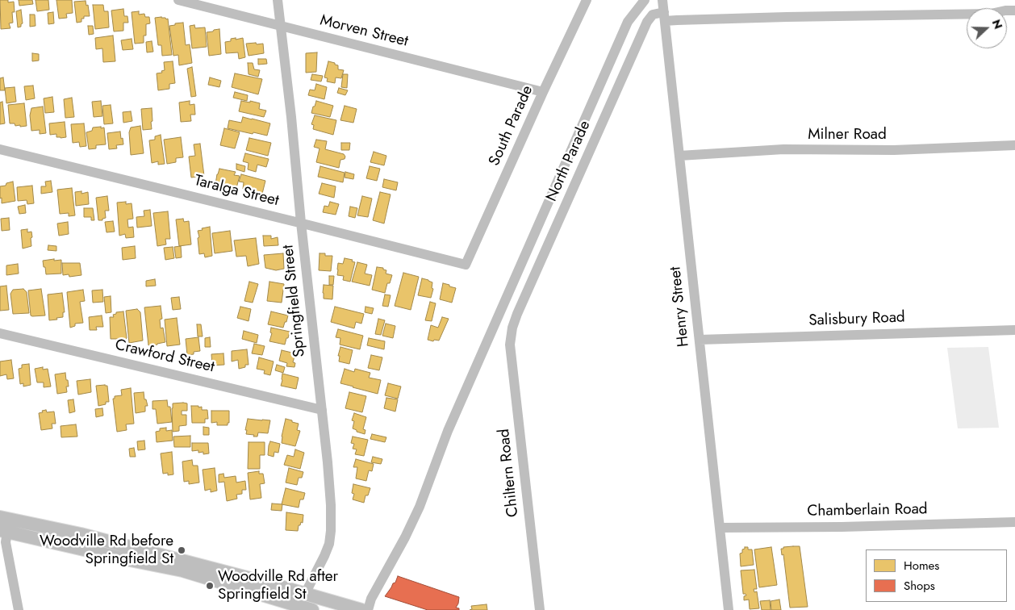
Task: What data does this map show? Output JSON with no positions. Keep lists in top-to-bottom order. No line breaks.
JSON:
{"streets":{"street":["Morven Street","South Parade","Milner Road","North Parade","Taralga Street","Springfield Street","Henry Street","Salisbury Road","Crawford Street","Chiltern Road","Chamberlain Road"]},"crossings":[["Morven Street","South Parade"],["Morven Street","Springfield Street"],["South Parade","Taralga Street"],["Milner Road","Henry Street"],["North Parade","Henry Street"],["North Parade","Chiltern Road"],["Taralga Street","Springfield Street"],["Springfield Street","Crawford Street"],["Henry Street","Salisbury Road"],["Henry Street","Chamberlain Road"]],"places":["Woodville Rd before Springfield St","Woodville Rd after Springfield St"],"legend":["Homes","Shops"],"north":"right"}
